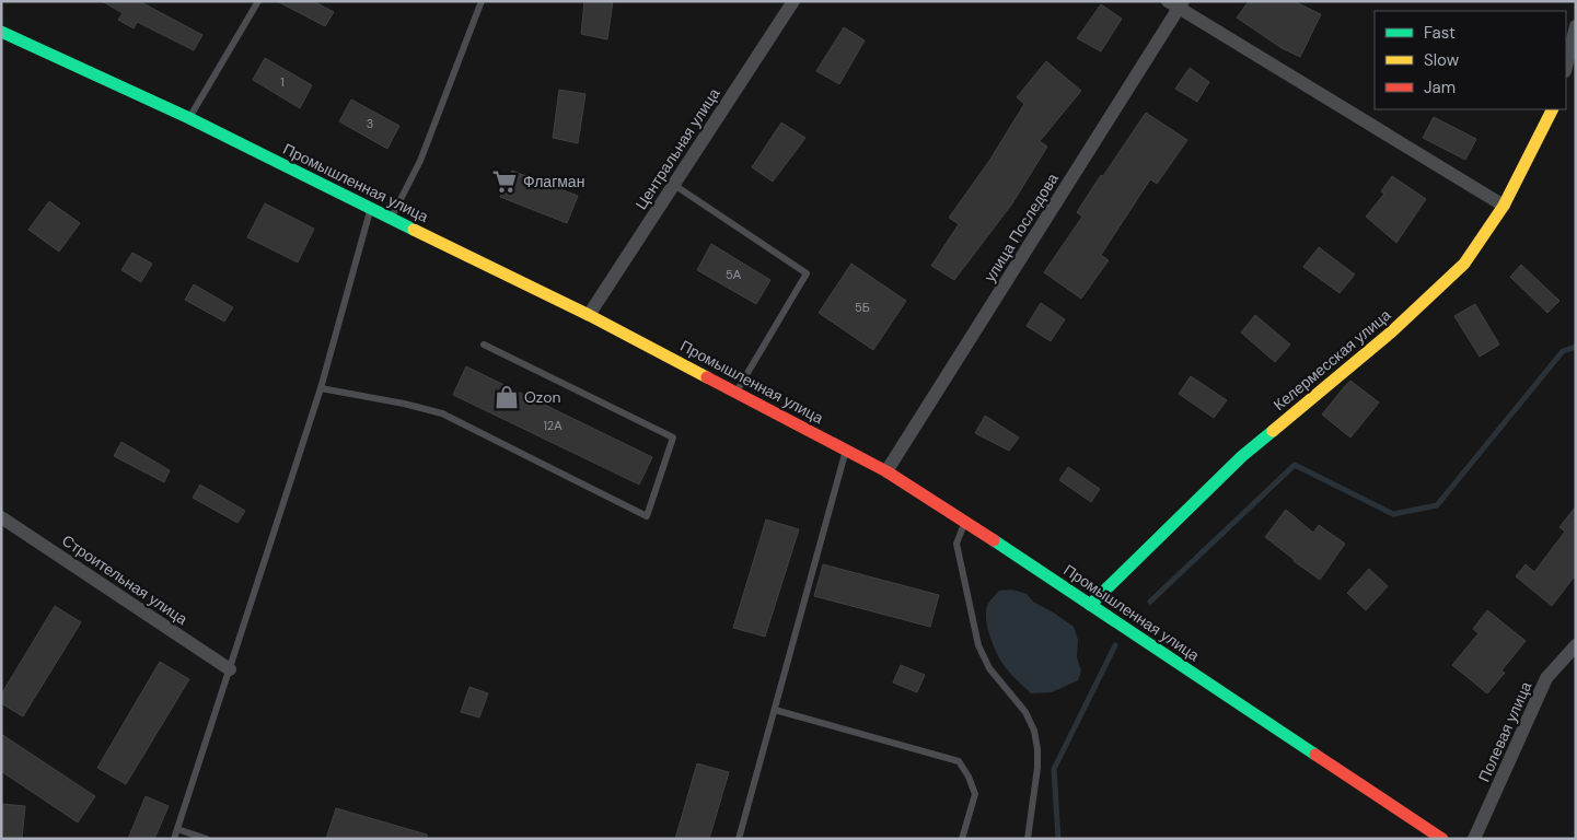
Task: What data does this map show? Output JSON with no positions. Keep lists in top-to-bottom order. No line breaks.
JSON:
{"streets":{"main road":["Промышленная улица","Келермесская улица"],"street":["Центральная улица","улица Последова","Строительная улица","Полевая улица"]},"crossings":[["Центральная улица","Промышленная улица"],["Промышленная улица","улица Последова"],["Промышленная улица","Келермесская улица"]],"places":{"supermarket":["Флагман"],"shop":["Ozon"]},"house_numbers":["1","3","5А","5Б","12А"],"legend":["Fast","Slow","Jam"]}
